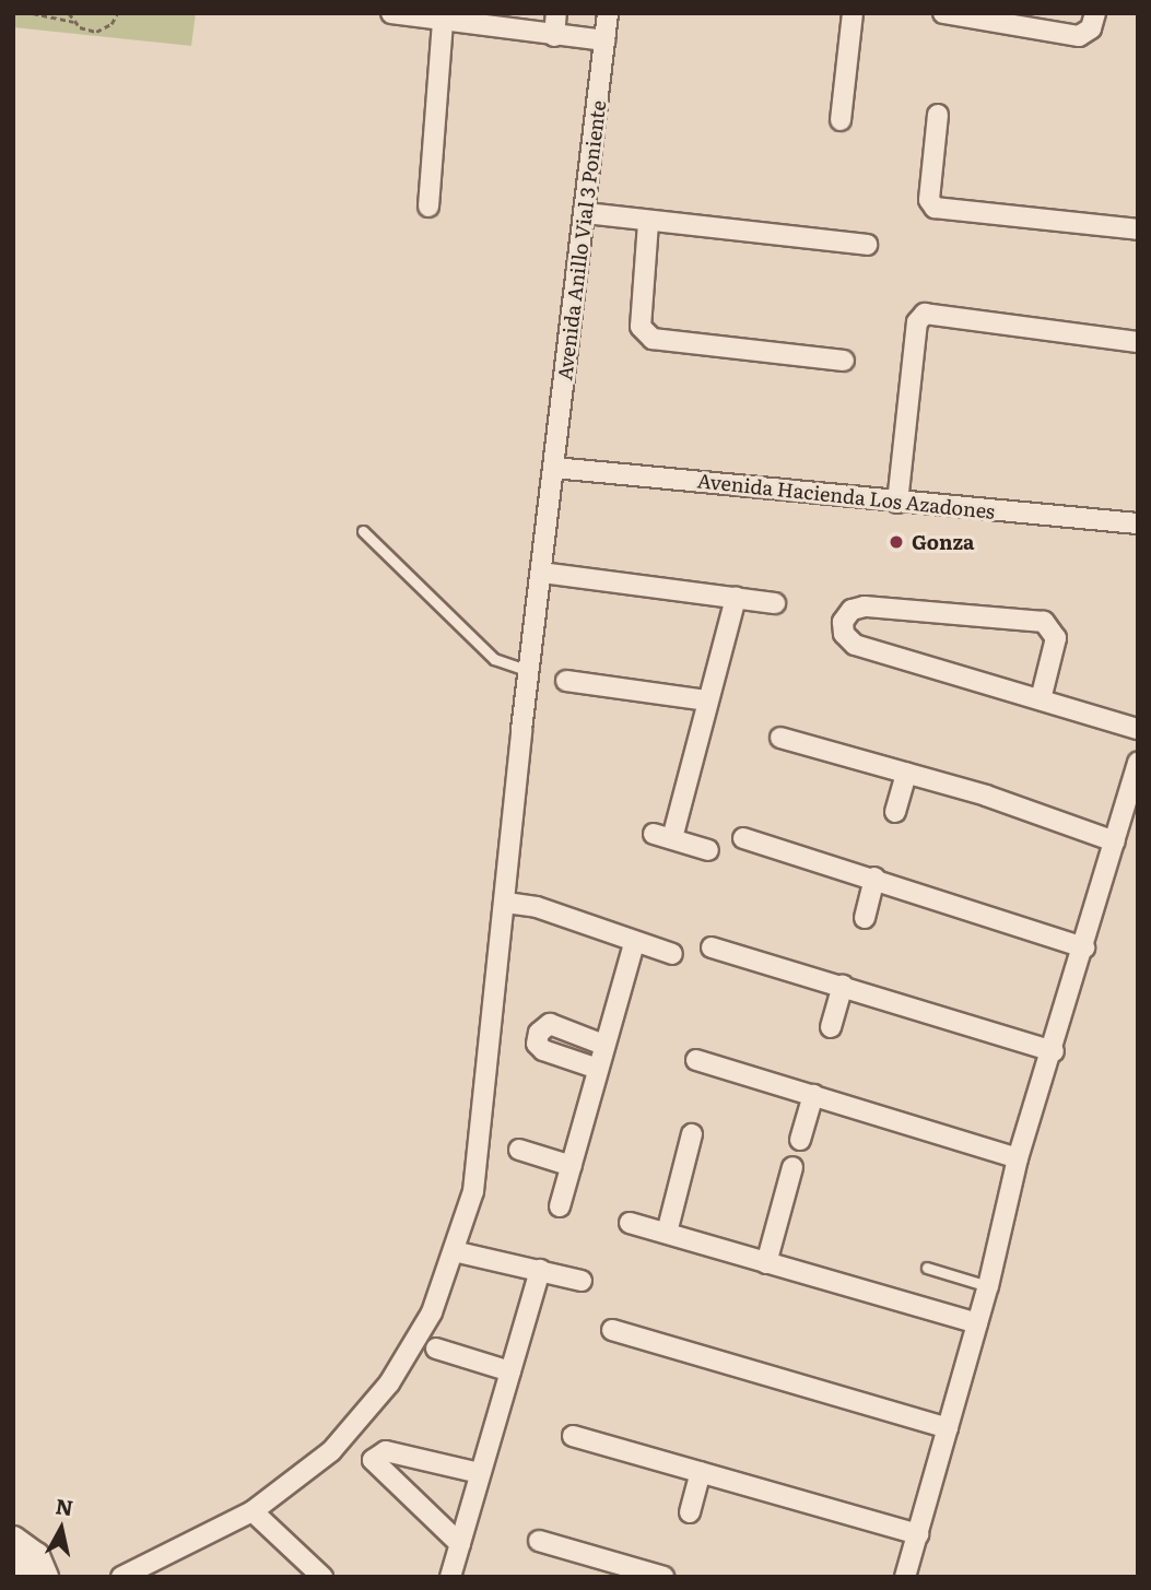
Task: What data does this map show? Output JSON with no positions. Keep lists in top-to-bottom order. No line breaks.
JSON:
{"streets":{"street":["Avenida Anillo Vial 3 Poniente","Avenida Hacienda Los Azadones"]},"crossings":[["Avenida Anillo Vial 3 Poniente","Avenida Hacienda Los Azadones"]],"places":["Gonza"],"north":"top"}
